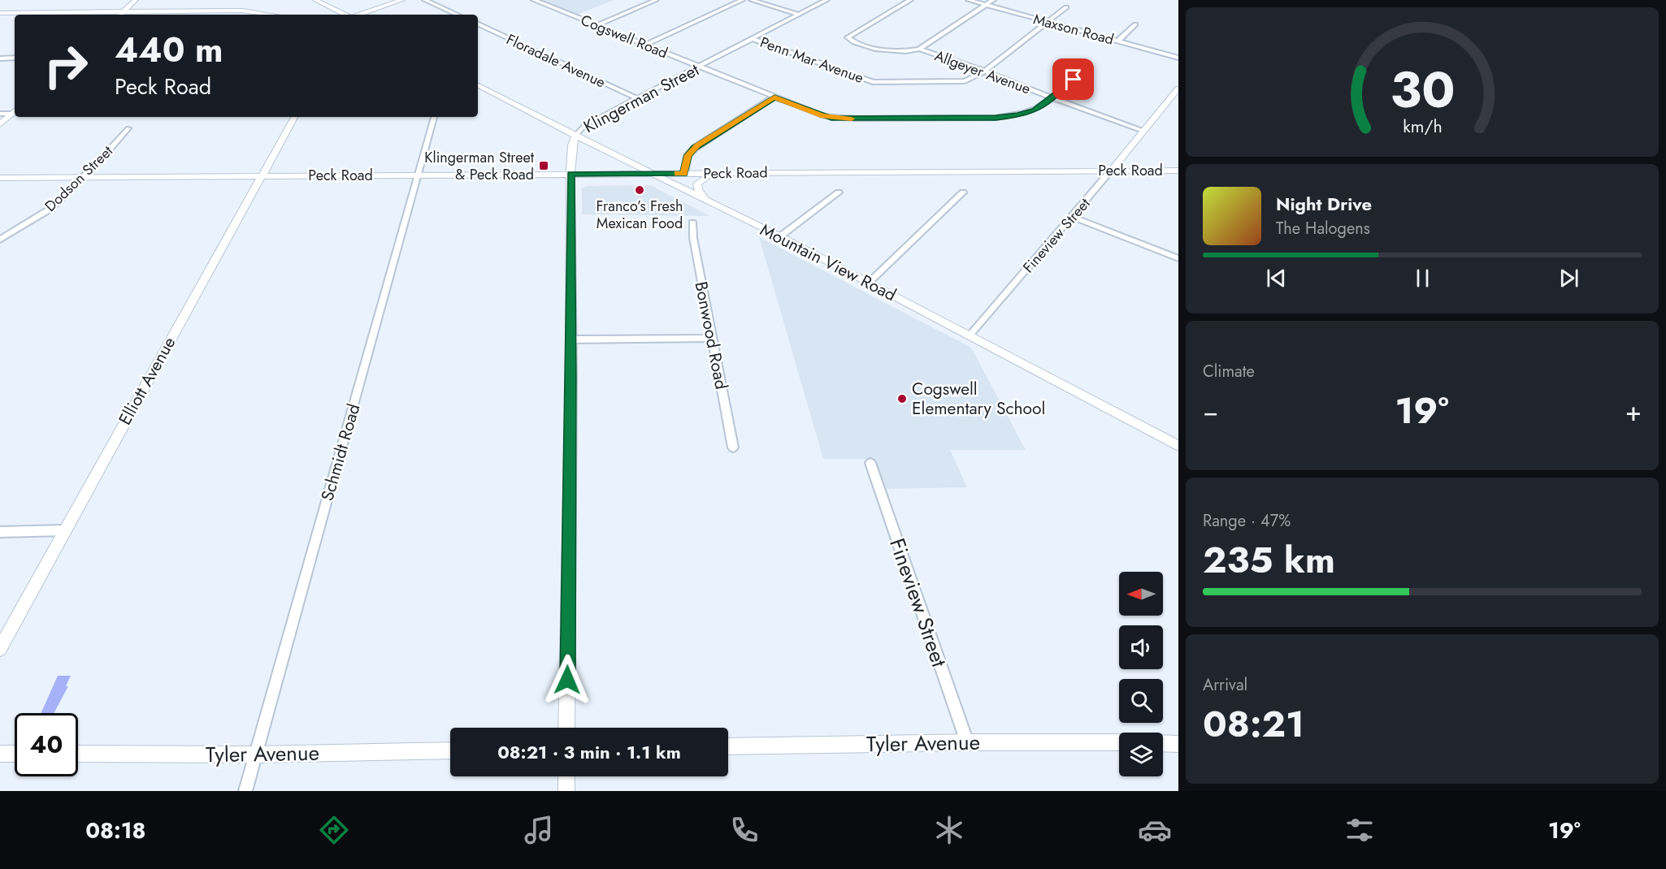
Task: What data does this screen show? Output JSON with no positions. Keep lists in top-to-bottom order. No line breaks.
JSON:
{"streets":{"street":["Maxson Road","Cogswell Road","Penn Mar Avenue","Floradale Avenue","Allgeyer Avenue","Klingerman Street","Peck Road","Dodson Street","Fineview Street","Mountain View Road","Bonwood Road","Elliott Avenue","Schmidt Road","Tyler Avenue"]},"crossings":[["Maxson Road","Penn Mar Avenue"],["Cogswell Road","Allgeyer Avenue"],["Cogswell Road","Klingerman Street"],["Penn Mar Avenue","Allgeyer Avenue"],["Penn Mar Avenue","Klingerman Street"],["Floradale Avenue","Klingerman Street"],["Allgeyer Avenue","Fineview Street"],["Klingerman Street","Peck Road"],["Klingerman Street","Mountain View Road"],["Peck Road","Dodson Street"],["Peck Road","Fineview Street"],["Peck Road","Mountain View Road"],["Peck Road","Elliott Avenue"],["Peck Road","Schmidt Road"],["Fineview Street","Mountain View Road"],["Fineview Street","Tyler Avenue"],["Schmidt Road","Tyler Avenue"]],"places":{"transit":["Klingerman Street & Peck Road"],"other":["Franco’s Fresh Mexican Food","Cogswell Elementary School"]},"north":"left","page":{"turn":["440 m","Peck Road"],"song":["Night Drive","The Halogens"],"tile":["Climate",["Range · 47%","235 km"],["Arrival","08:21"]],"heat":["−","19°","+"],"limit":"40","trip":"08:21 · 3 min · 1.1 km","tabs":["08:18","19°"],"gauge":["30","km/h"]}}
